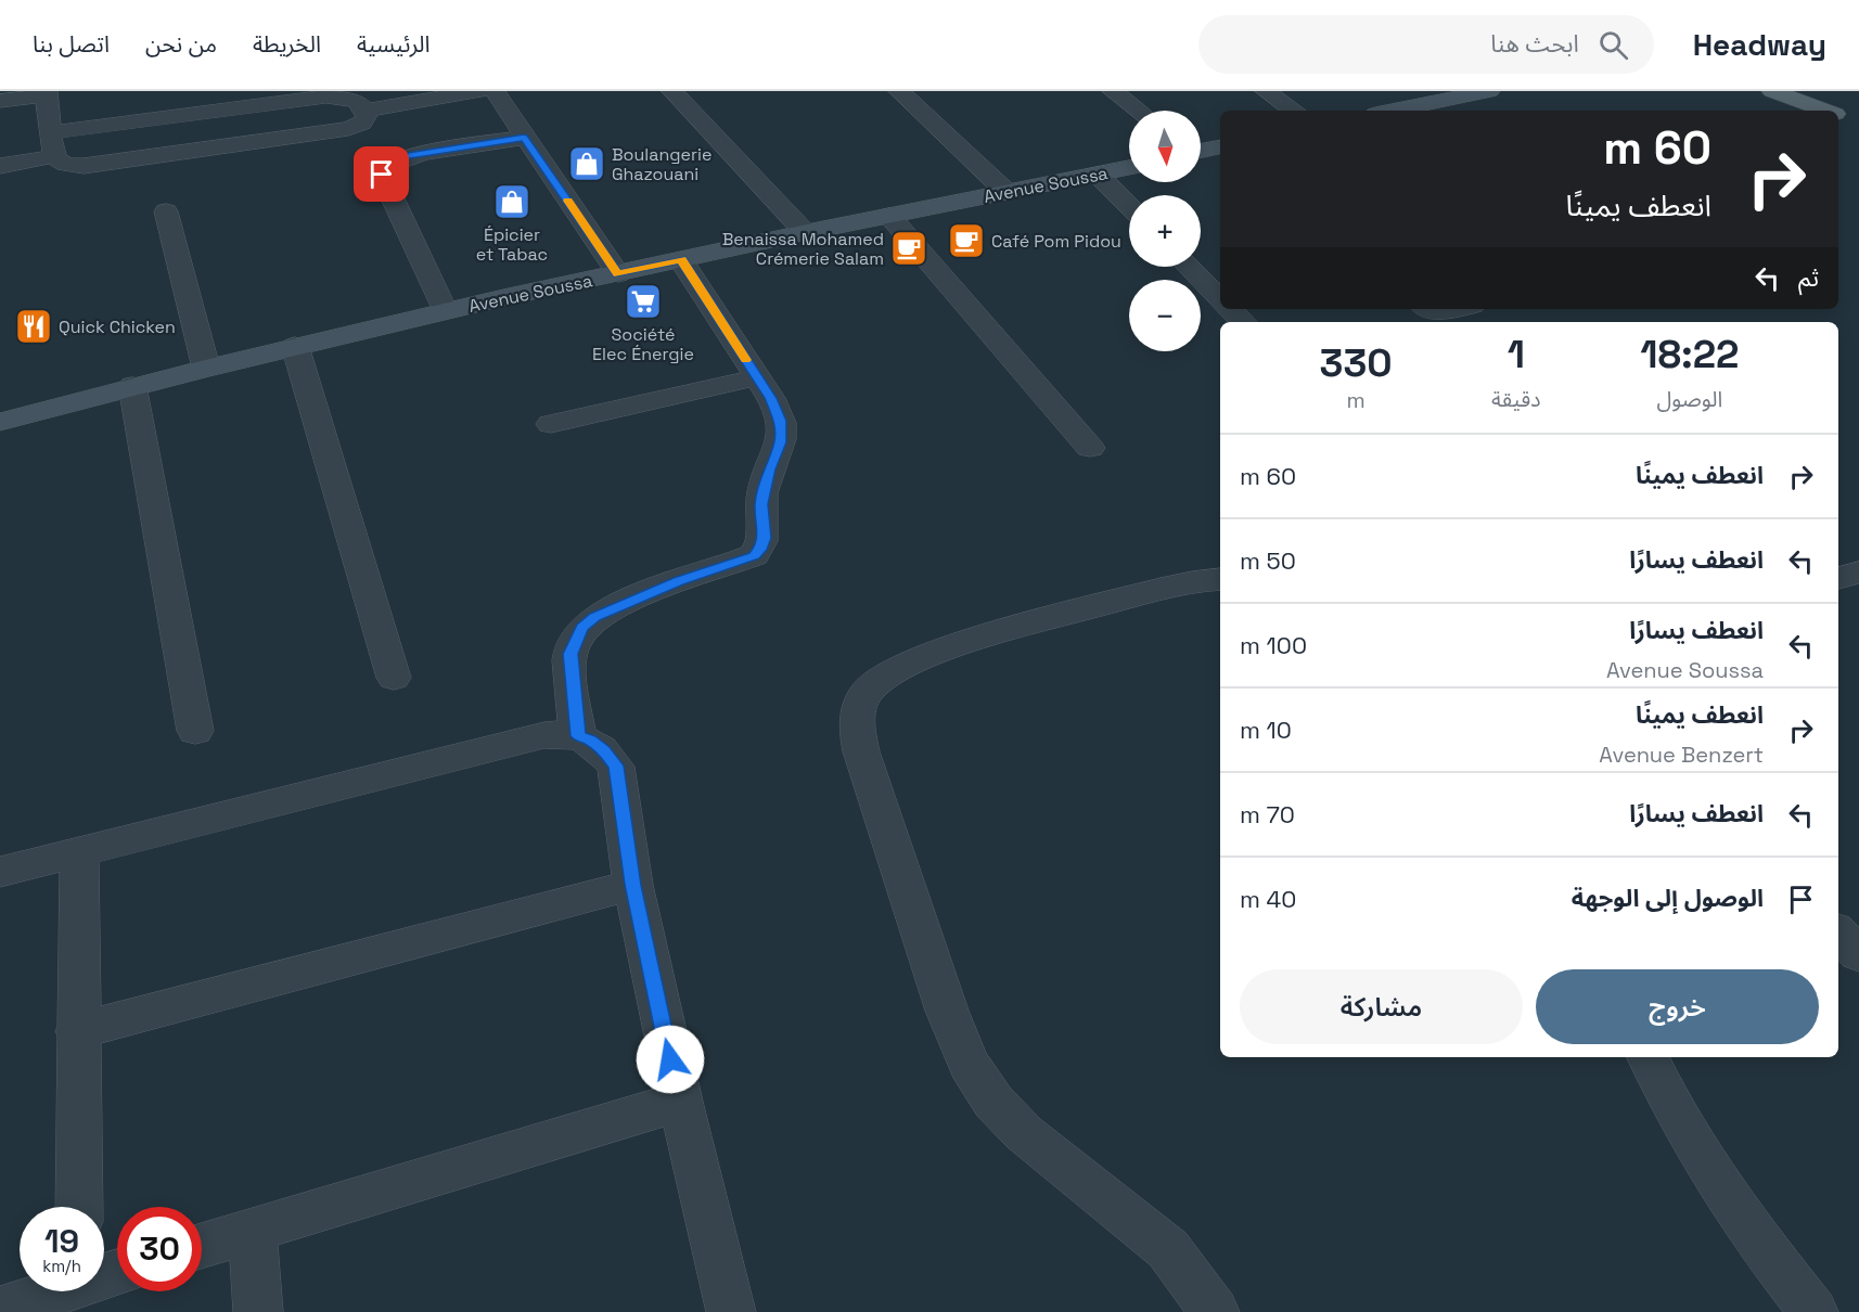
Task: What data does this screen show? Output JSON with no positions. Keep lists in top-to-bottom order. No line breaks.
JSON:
{"streets":{"street":["Avenue Soussa"]},"places":{"shop":["Boulangerie Ghazouani","Épicier et Tabac"],"cafe":["Café Pom Pidou","Benaissa Mohamed Crémerie Salam"],"supermarket":["Société Elec Énergie"],"restaurant":["Quick Chicken"]},"north":"bottom","page":{"header":"Headway","search":"ابحث هنا","nav":["الرئيسية","الخريطة","من نحن","اتصل بنا"],"map_buttons":["+","−"],"turn":["60 m","انعطف يمينًا"],"then":"ثم","eta":["18:22","الوصول","1","دقيقة","330","m"],"list":[{"name":"انعطف يمينًا","value":"60 m"},{"name":"انعطف يسارًا","value":"50 m"},{"name":"انعطف يسارًا","note":"Avenue Soussa","value":"100 m"},{"name":"انعطف يمينًا","note":"Avenue Benzert","value":"10 m"},{"name":"انعطف يسارًا","value":"70 m"},{"name":"الوصول إلى الوجهة","value":"40 m"}],"buttons":["خروج","مشاركة"],"speed":"19 km/h","limit":"30"}}
